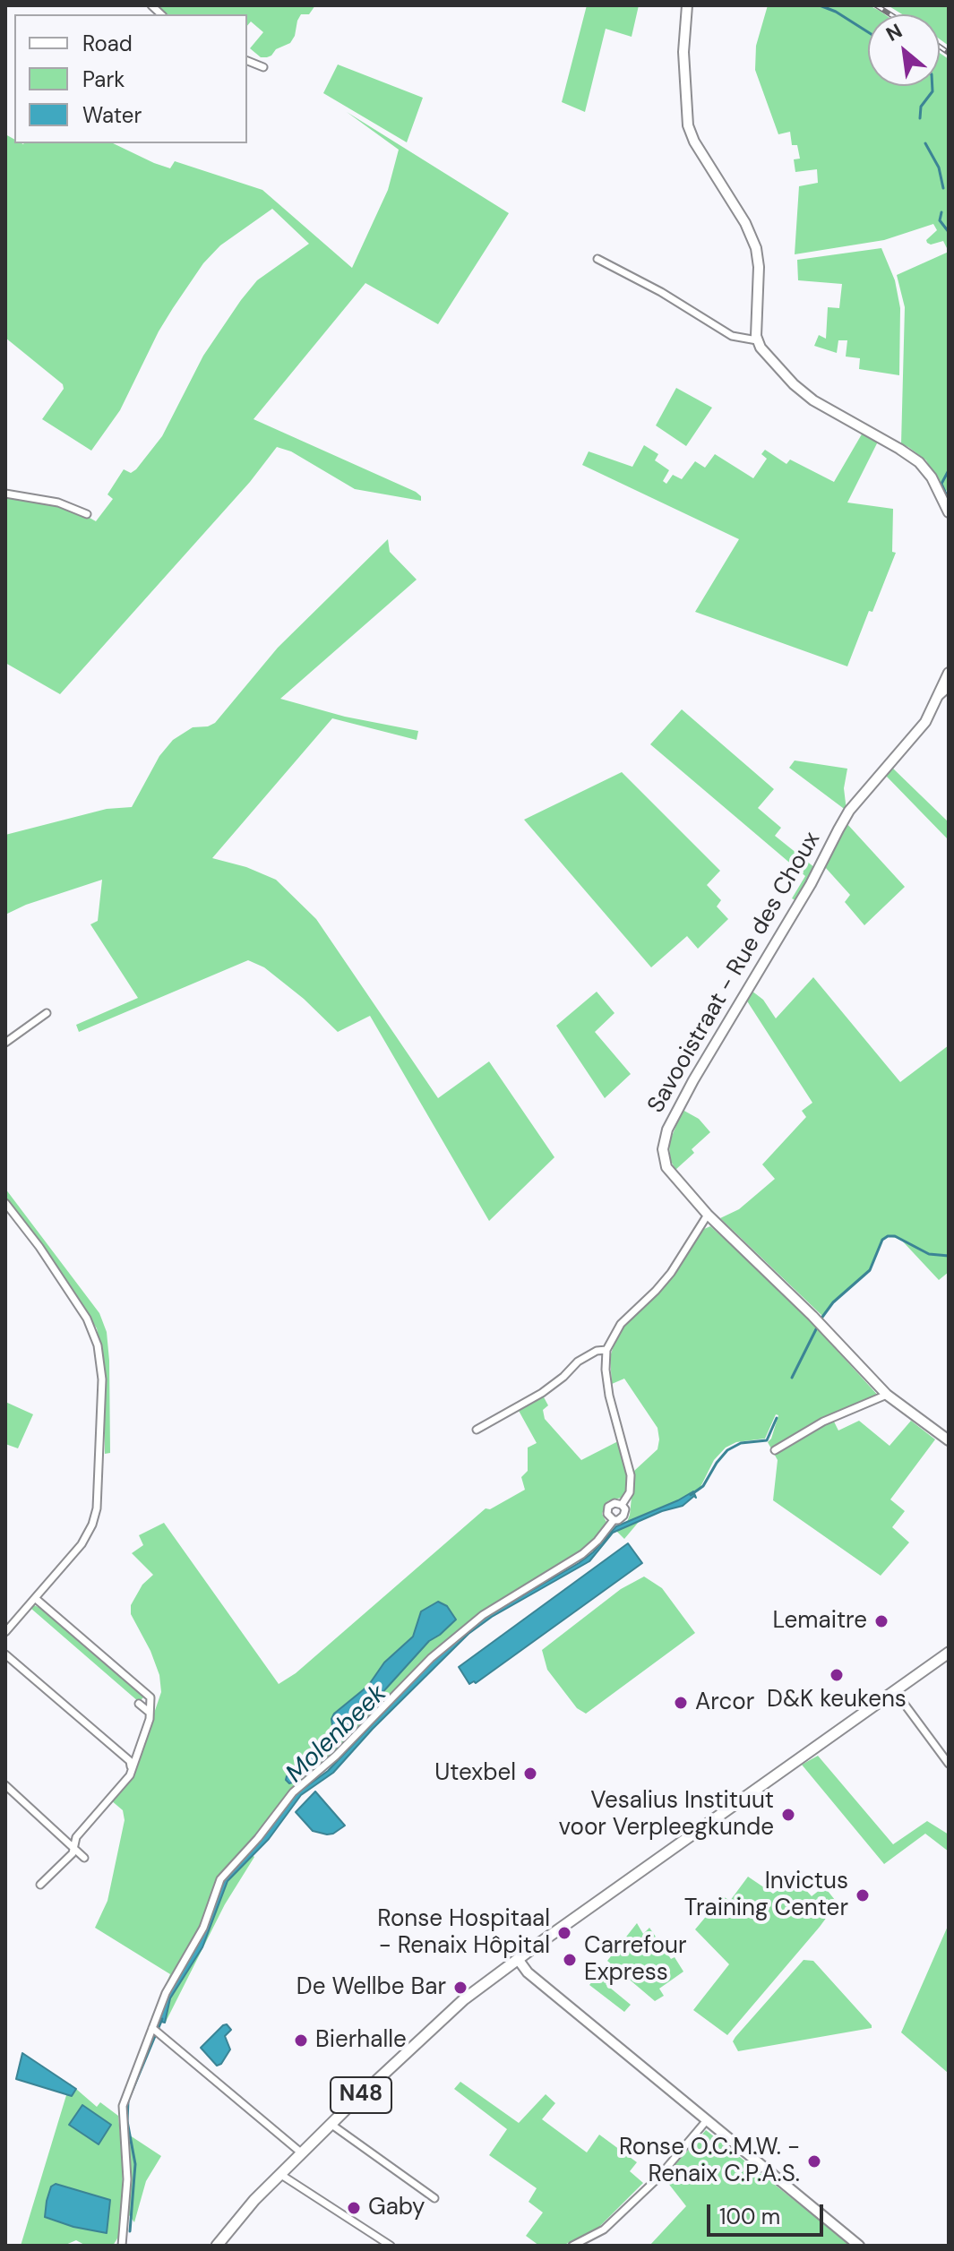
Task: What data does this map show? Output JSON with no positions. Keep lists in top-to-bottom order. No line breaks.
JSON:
{"streets":{"main road":["Savooistraat - Rue des Choux","N48"]},"water":["Molenbeek"],"places":["Lemaitre","D&K keukens","Arcor","Utexbel","Vesalius Instituut voor Verpleegkunde","Invictus Training Center","Ronse Hospitaal - Renaix Hôpital","Carrefour Express","De Wellbe Bar","Bierhalle","Ronse O.C.M.W. - Renaix C.P.A.S.","Gaby"],"legend":["Road","Park","Water"],"scale_bar":"100 m","north":"top left"}
